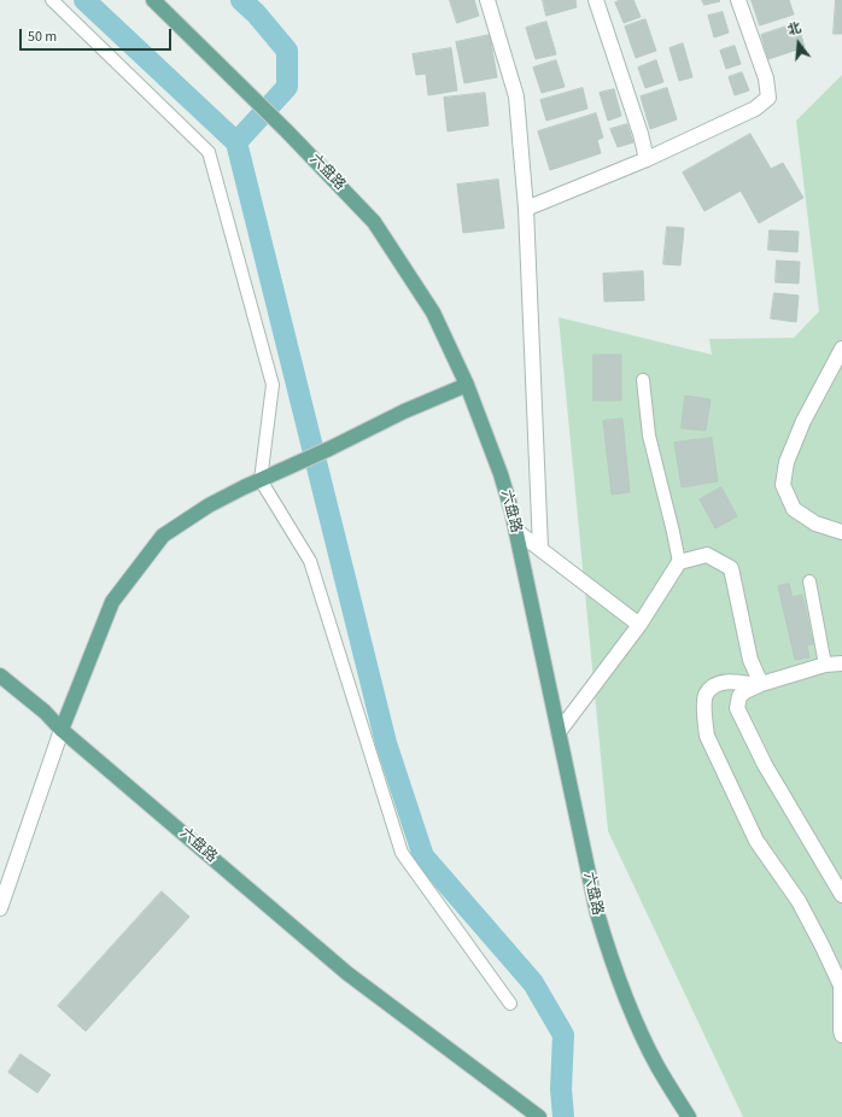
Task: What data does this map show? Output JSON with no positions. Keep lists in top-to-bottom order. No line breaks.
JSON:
{"streets":{"main road":["六盘路"]},"scale_bar":"50 m","north":"top"}
